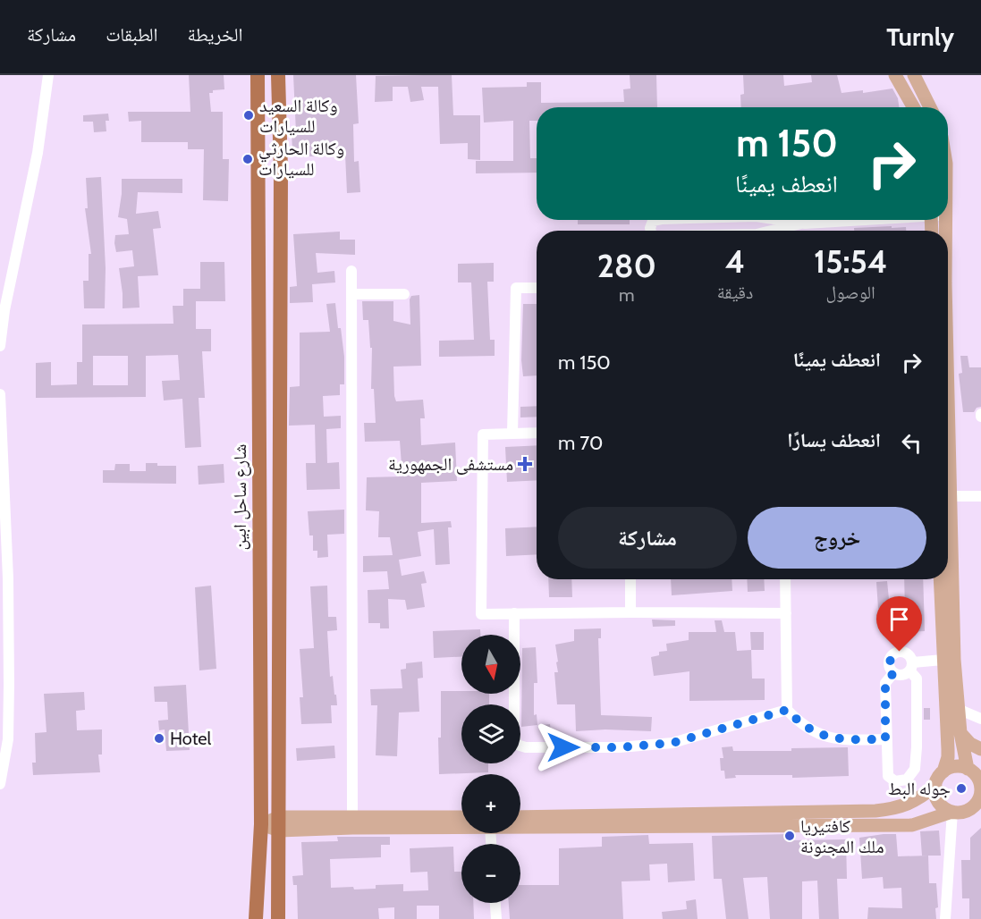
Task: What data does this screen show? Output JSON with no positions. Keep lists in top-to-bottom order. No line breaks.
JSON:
{"streets":{"highway":["شارع ساحل ابين"]},"places":{"other":["وكالة السعيد للسيارات","وكالة الحارثي للسيارات","Hotel","جوله البط","كافتيريا ملك المجنونة"],"health":["مستشفى الجمهورية"]},"north":"bottom","page":{"header":"Turnly","nav":["الخريطة","الطبقات","مشاركة"],"turn":["150 m","انعطف يمينًا"],"eta":["15:54","الوصول","4","دقيقة","280","m"],"list":[{"name":"انعطف يمينًا","value":"150 m"},{"name":"انعطف يسارًا","value":"70 m"}],"buttons":["خروج","مشاركة"],"map_buttons":["+","−"]}}
